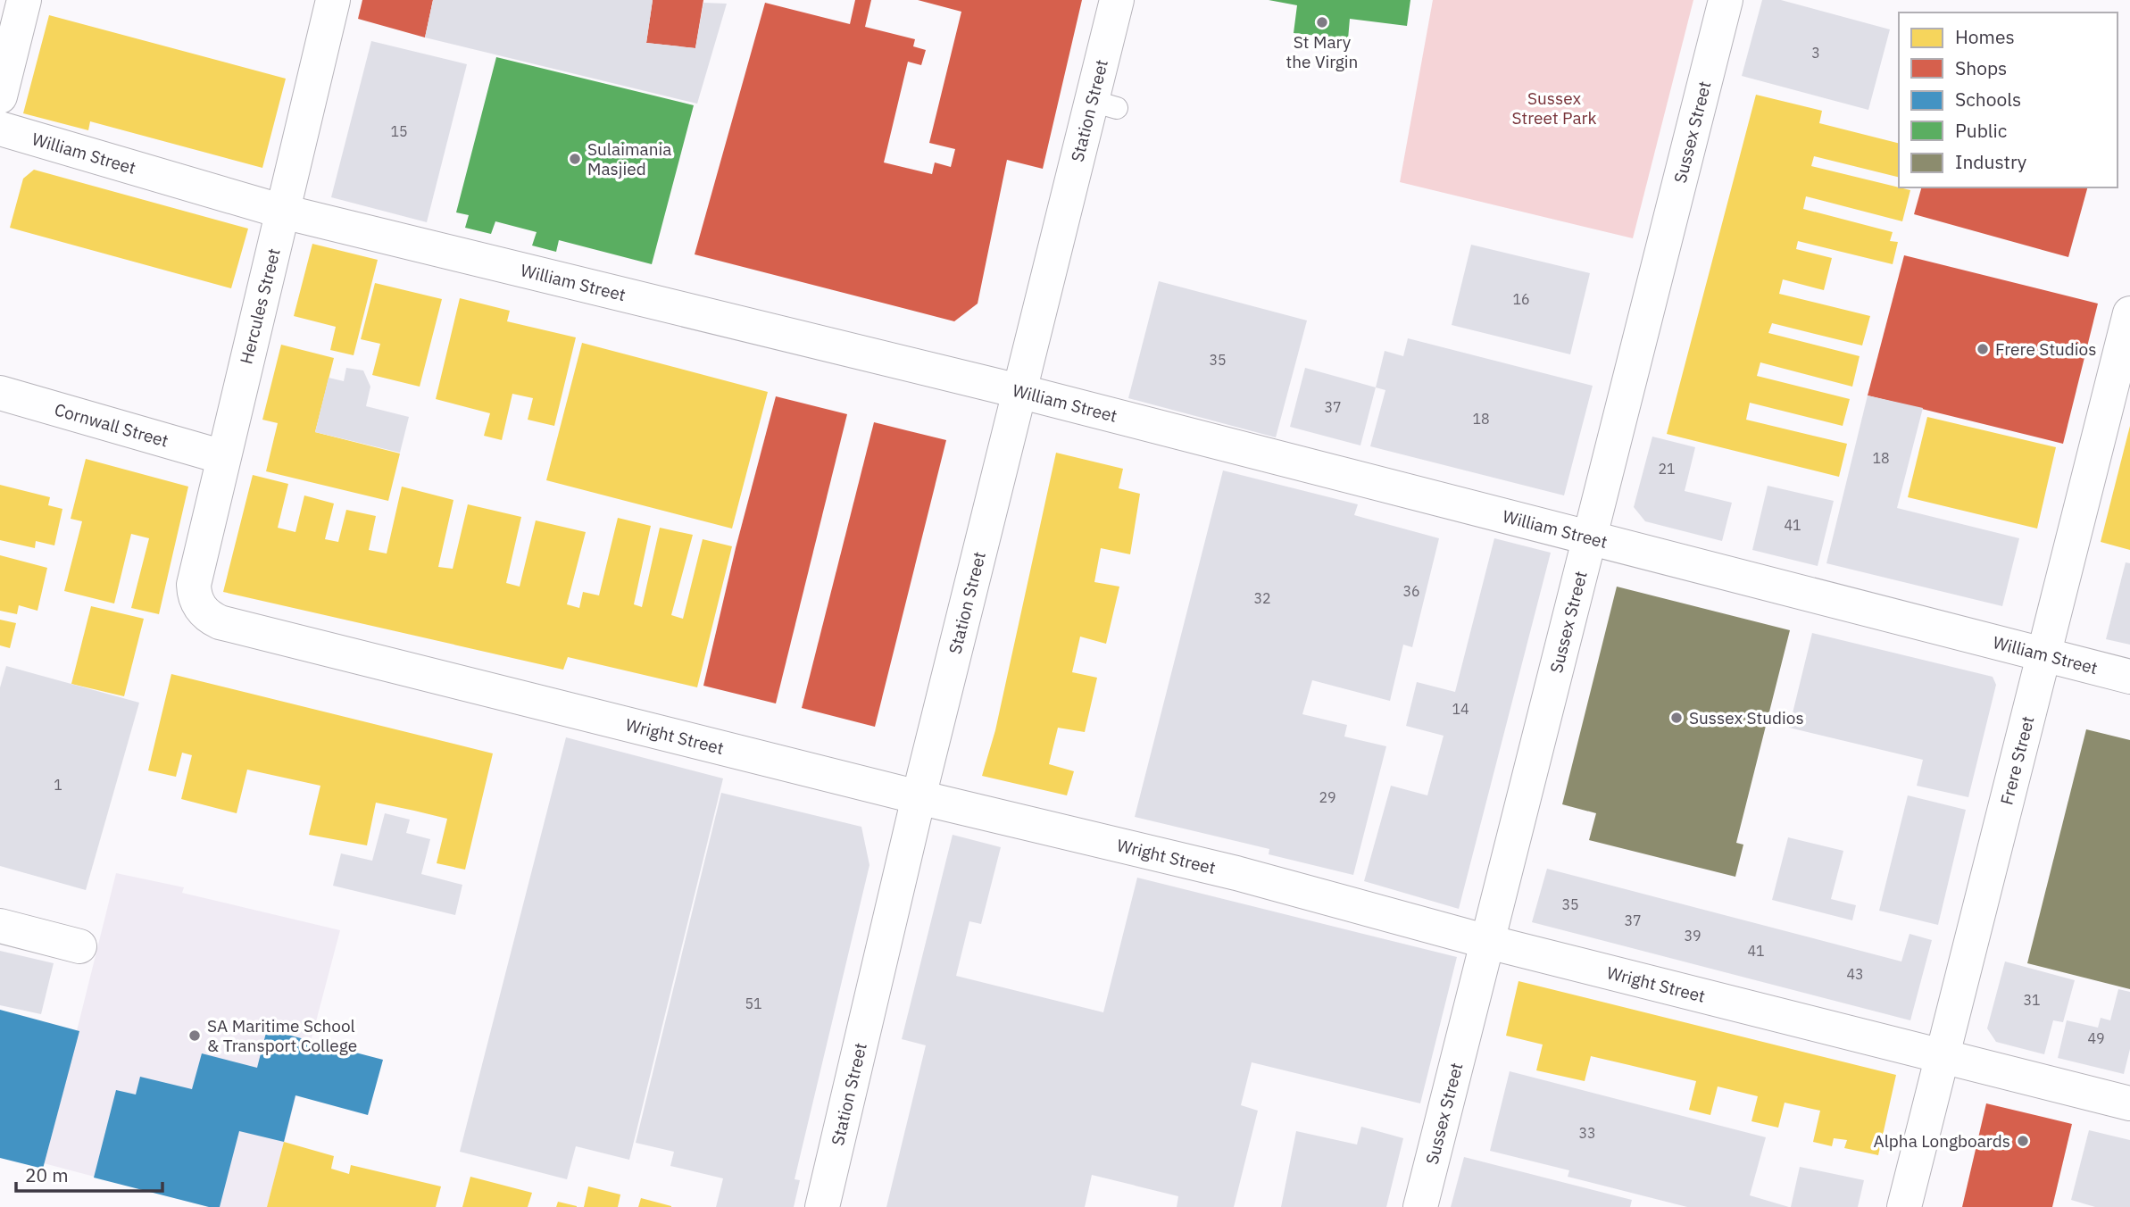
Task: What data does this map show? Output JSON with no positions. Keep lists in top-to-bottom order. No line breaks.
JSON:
{"streets":{"street":["Station Street","Sussex Street","William Street","Hercules Street","Cornwall Street","Wright Street","Frere Street"]},"crossings":[["Station Street","William Street"],["Station Street","Wright Street"],["Sussex Street","William Street"],["Sussex Street","Wright Street"],["William Street","Hercules Street"],["William Street","Frere Street"],["Hercules Street","Cornwall Street"],["Hercules Street","Wright Street"],["Wright Street","Frere Street"]],"parks":["Sussex Street Park"],"places":["St Mary the Virgin","Sulaimania Masjied","Frere Studios","Sussex Studios","SA Maritime School & Transport College","Alpha Longboards"],"house_numbers":["3","15","16","35","37","18","18","21","41","36","32","14","1","29","35","37","39","41","43","31","51","49","33"],"legend":["Homes","Shops","Schools","Public","Industry"],"scale_bar":"20 m"}
